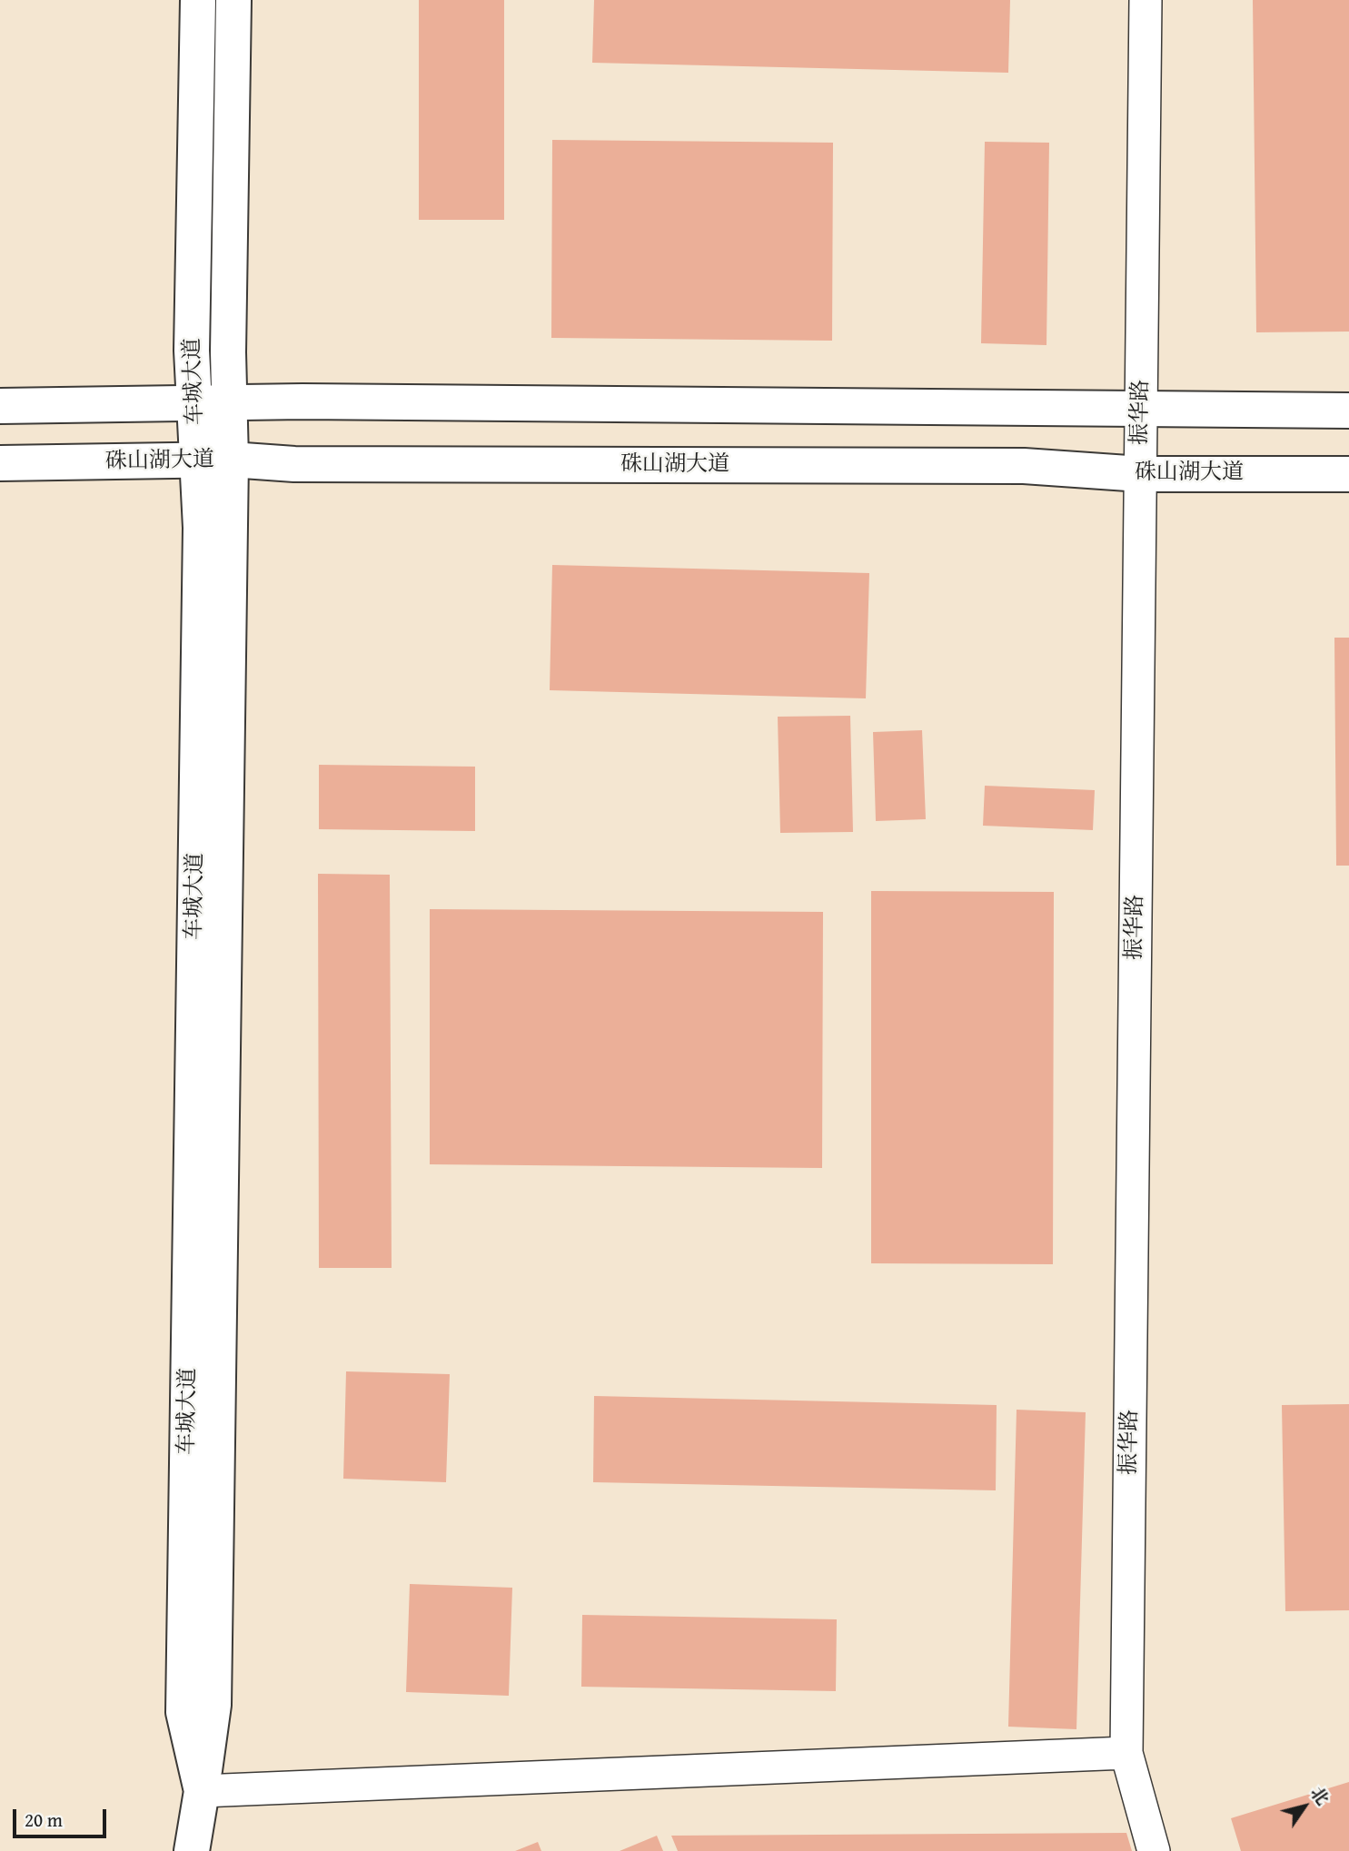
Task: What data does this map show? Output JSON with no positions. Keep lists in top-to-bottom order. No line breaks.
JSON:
{"streets":{"main road":["车城大道","硃山湖大道"],"street":["振华路"]},"crossings":[["车城大道","硃山湖大道"],["振华路","硃山湖大道"]],"scale_bar":"20 m","north":"top right"}
